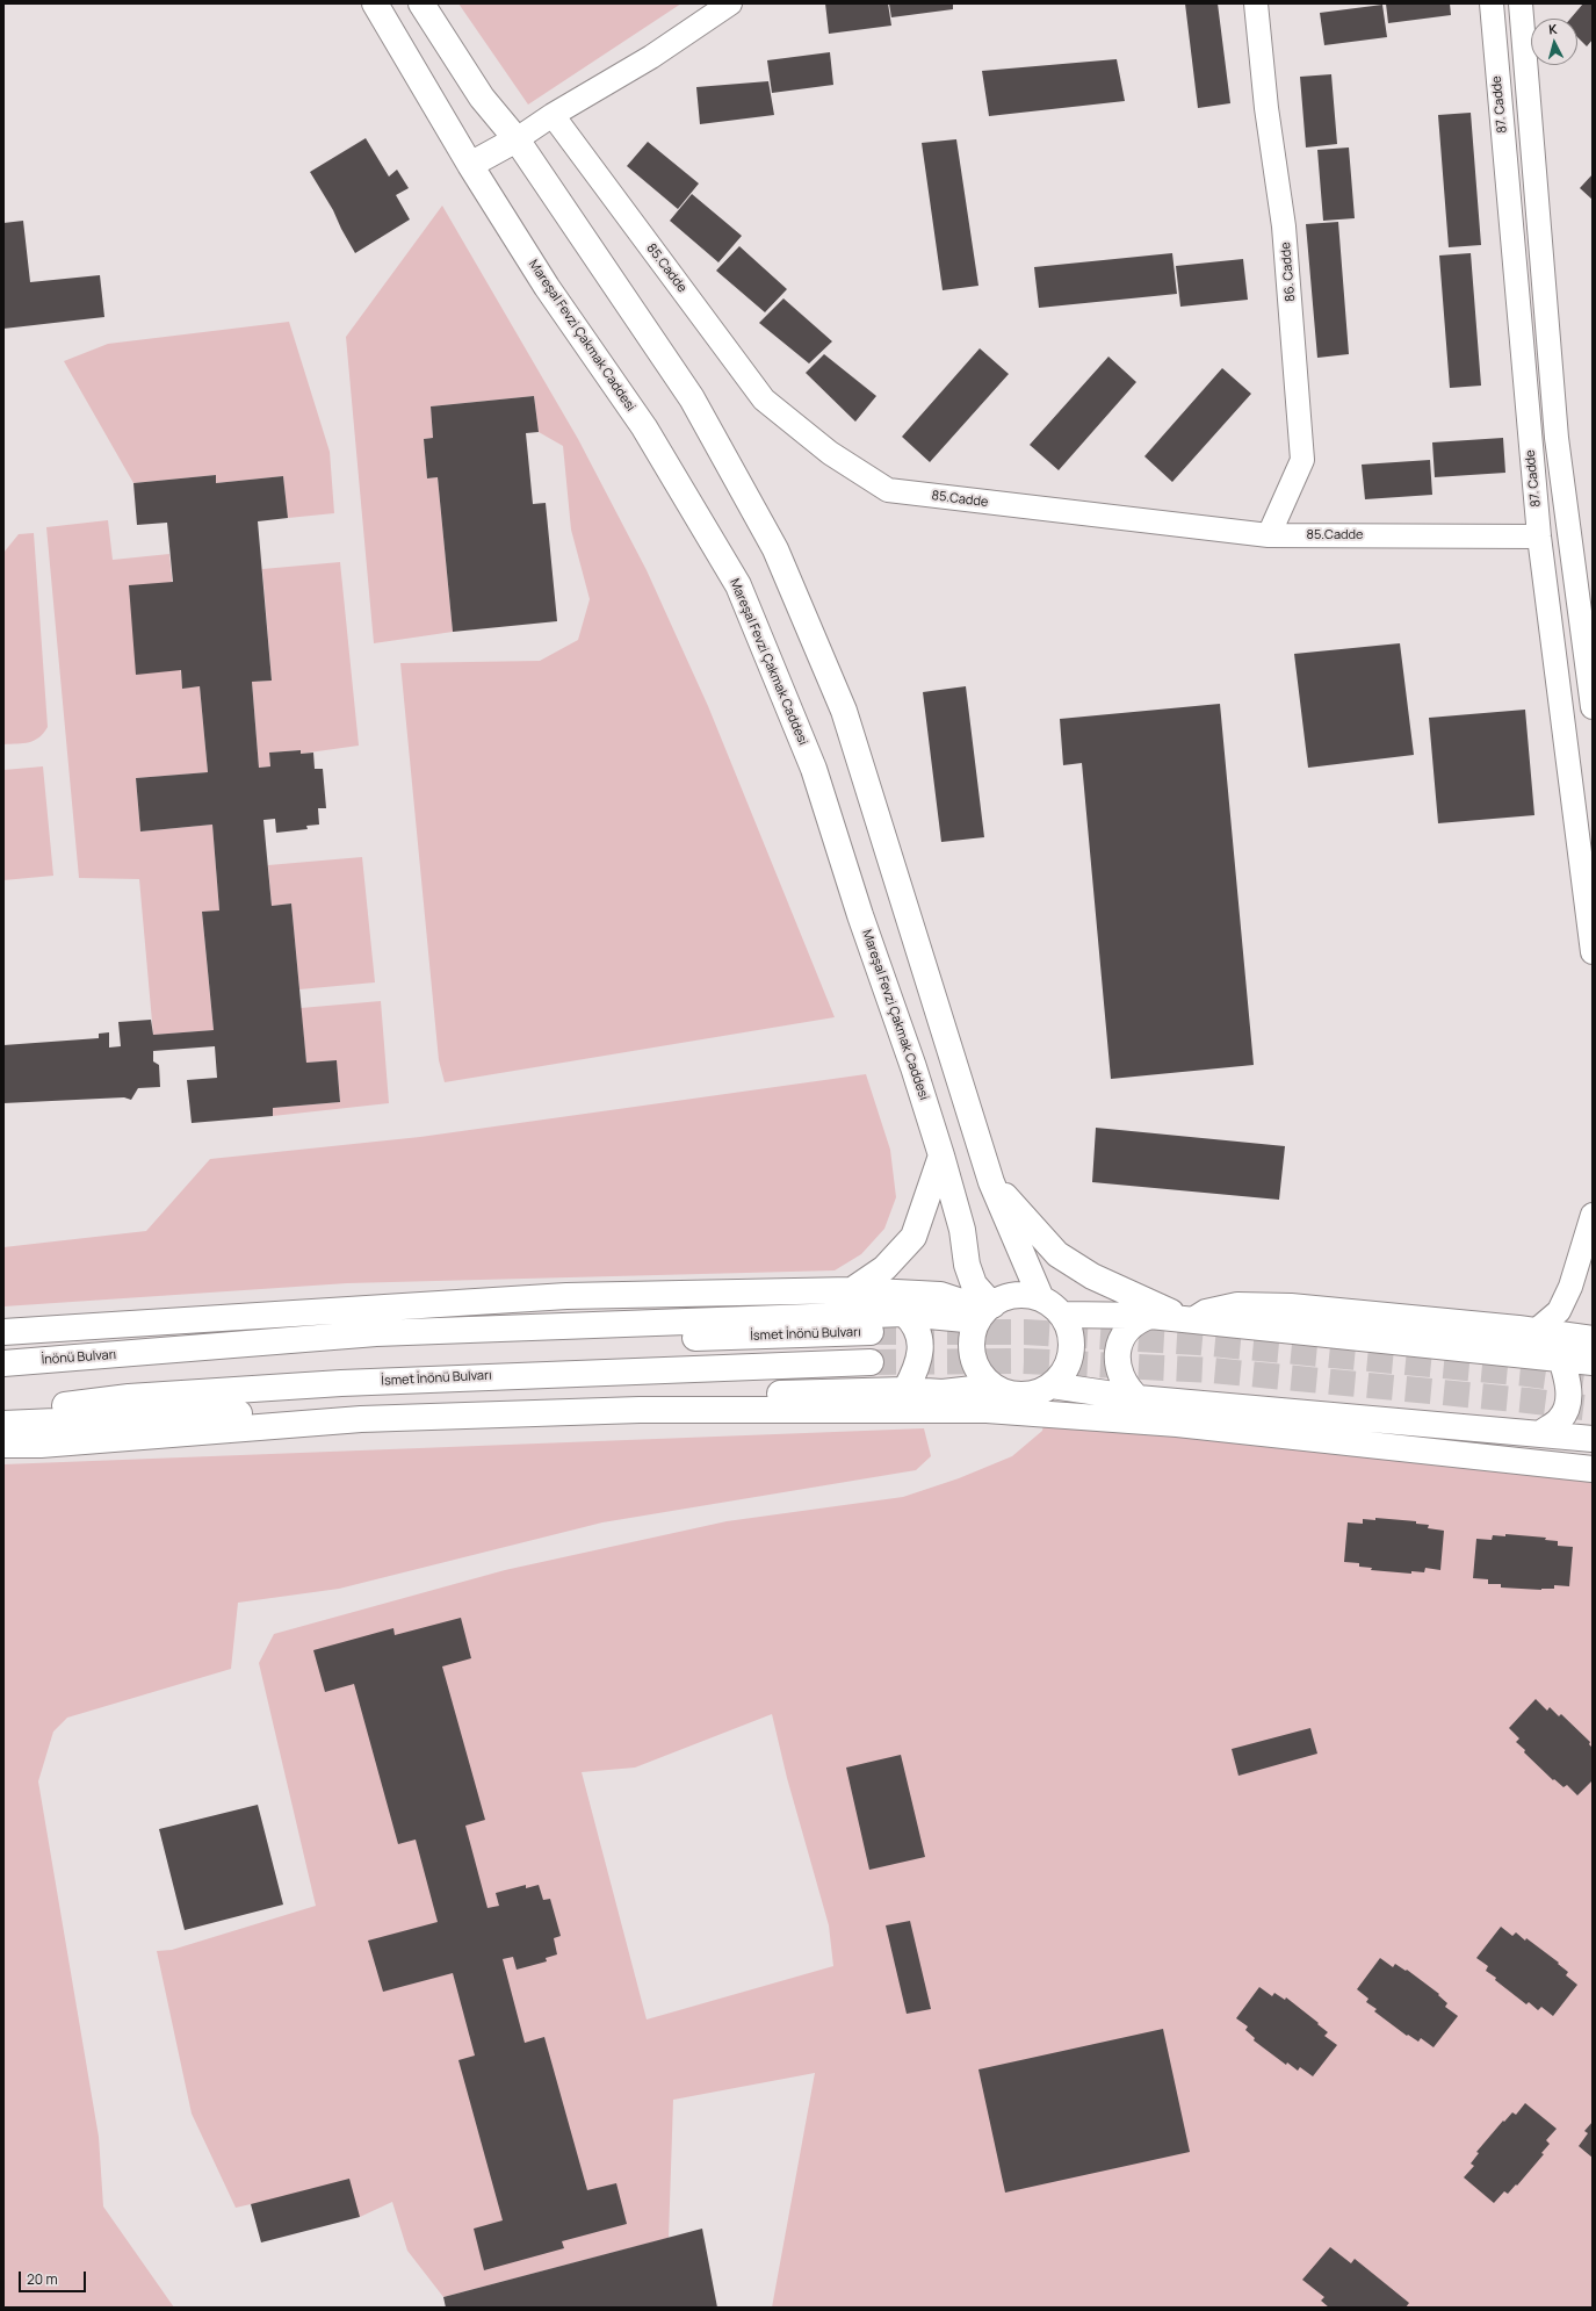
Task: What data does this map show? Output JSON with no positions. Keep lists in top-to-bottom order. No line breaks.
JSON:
{"streets":{"main road":["Mareşal Fevzi Çakmak Caddesi","İsmet İnönü Bulvarı","İnönü Bulvarı"],"street":["87. Cadde","85.Cadde","86. Cadde"]},"crossings":[["87. Cadde","85.Cadde"],["85.Cadde","86. Cadde"],["İsmet İnönü Bulvarı","İnönü Bulvarı"]],"scale_bar":"20 m","north":"top"}
